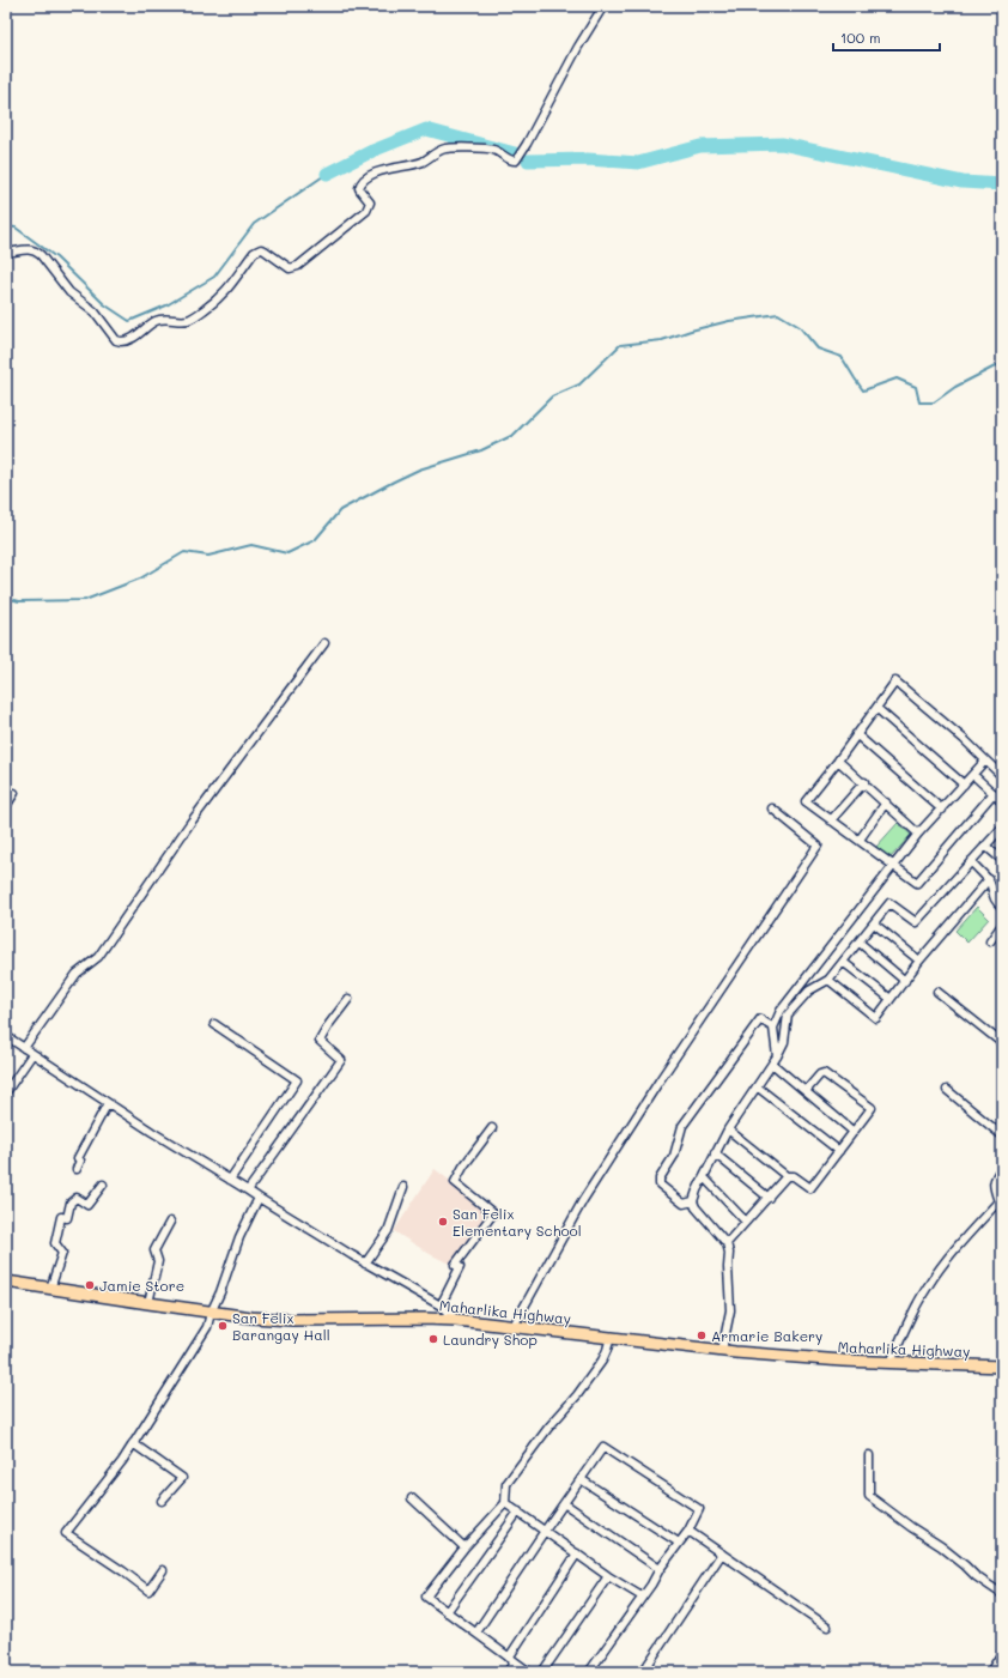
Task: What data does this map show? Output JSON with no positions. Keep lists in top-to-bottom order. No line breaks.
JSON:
{"streets":{"highway":["Maharlika Highway"]},"places":["San Felix Elementary School","Jamie Store","San Felix Barangay Hall","Armarie Bakery","Laundry Shop"],"scale_bar":"100 m"}
